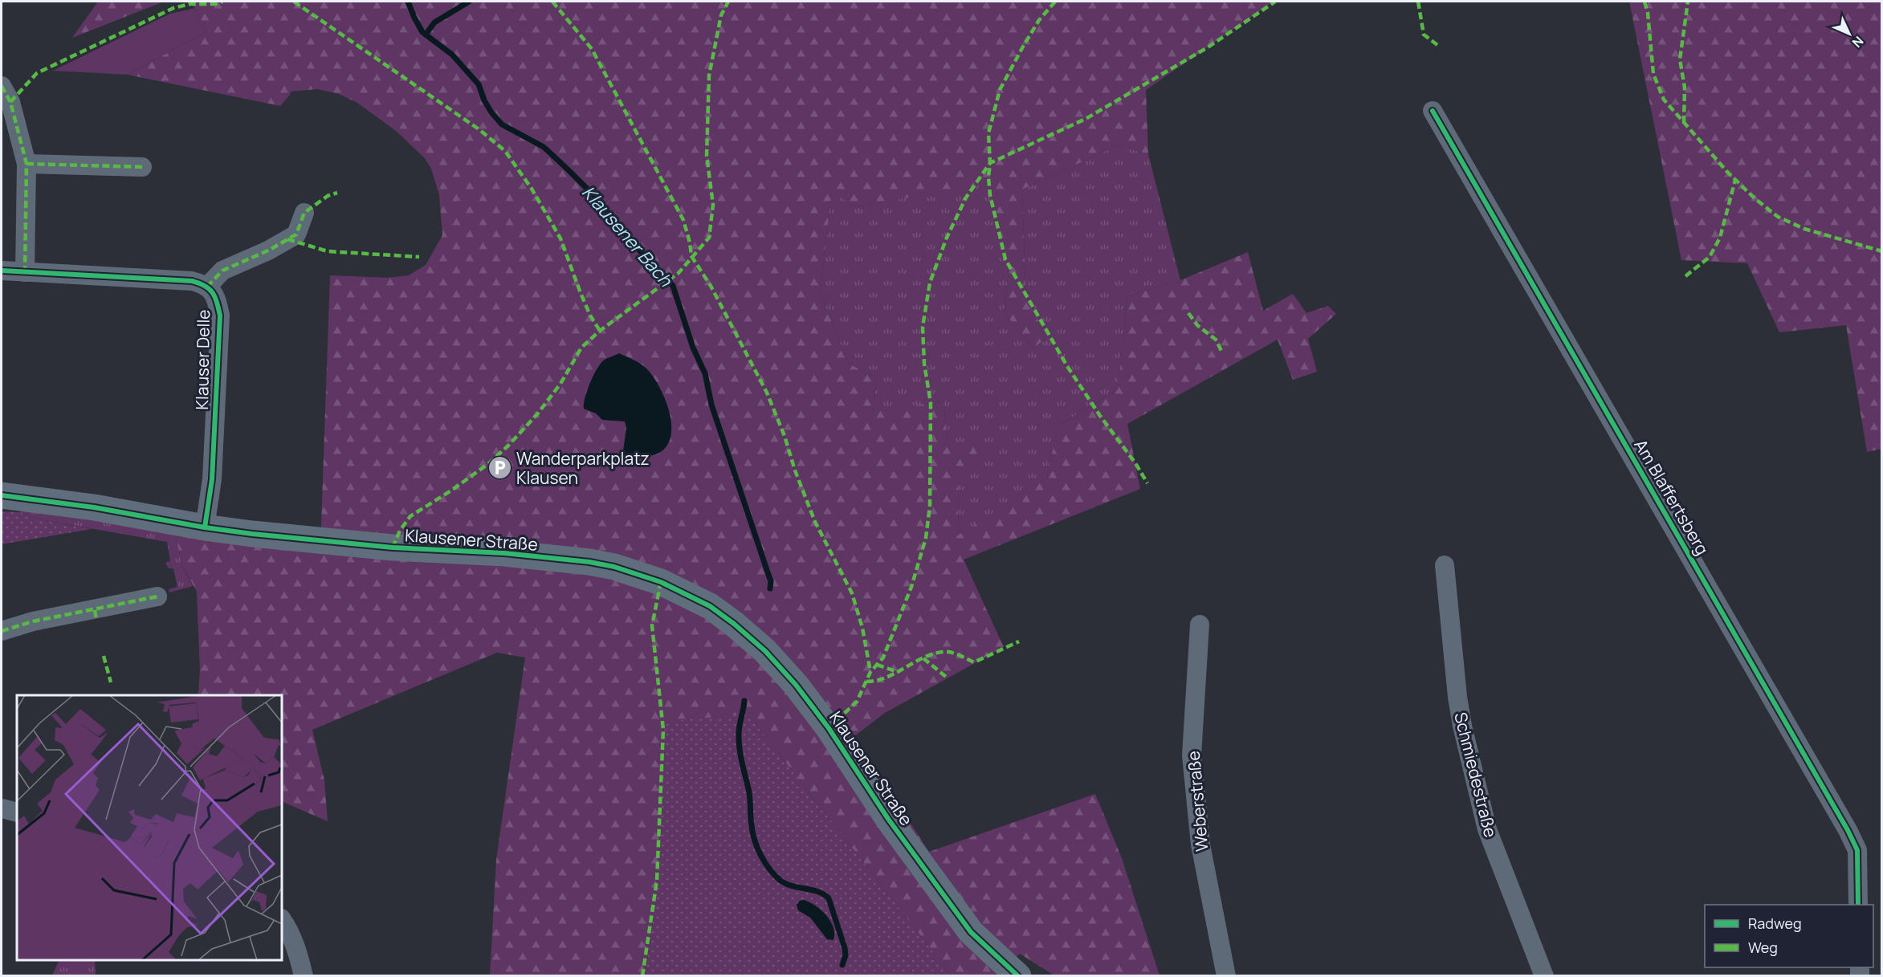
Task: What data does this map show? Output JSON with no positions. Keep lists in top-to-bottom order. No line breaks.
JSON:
{"streets":{"main road":["Klausener Straße"],"street":["Klauser Delle","Am Blaffertsberg","Schmiedestraße","Weberstraße"]},"crossings":[["Klauser Delle","Klausener Straße"]],"water":["Klausener Bach"],"places":{"parking":["Wanderparkplatz Klausen"]},"legend":["Radweg","Weg"],"north":"bottom right"}
